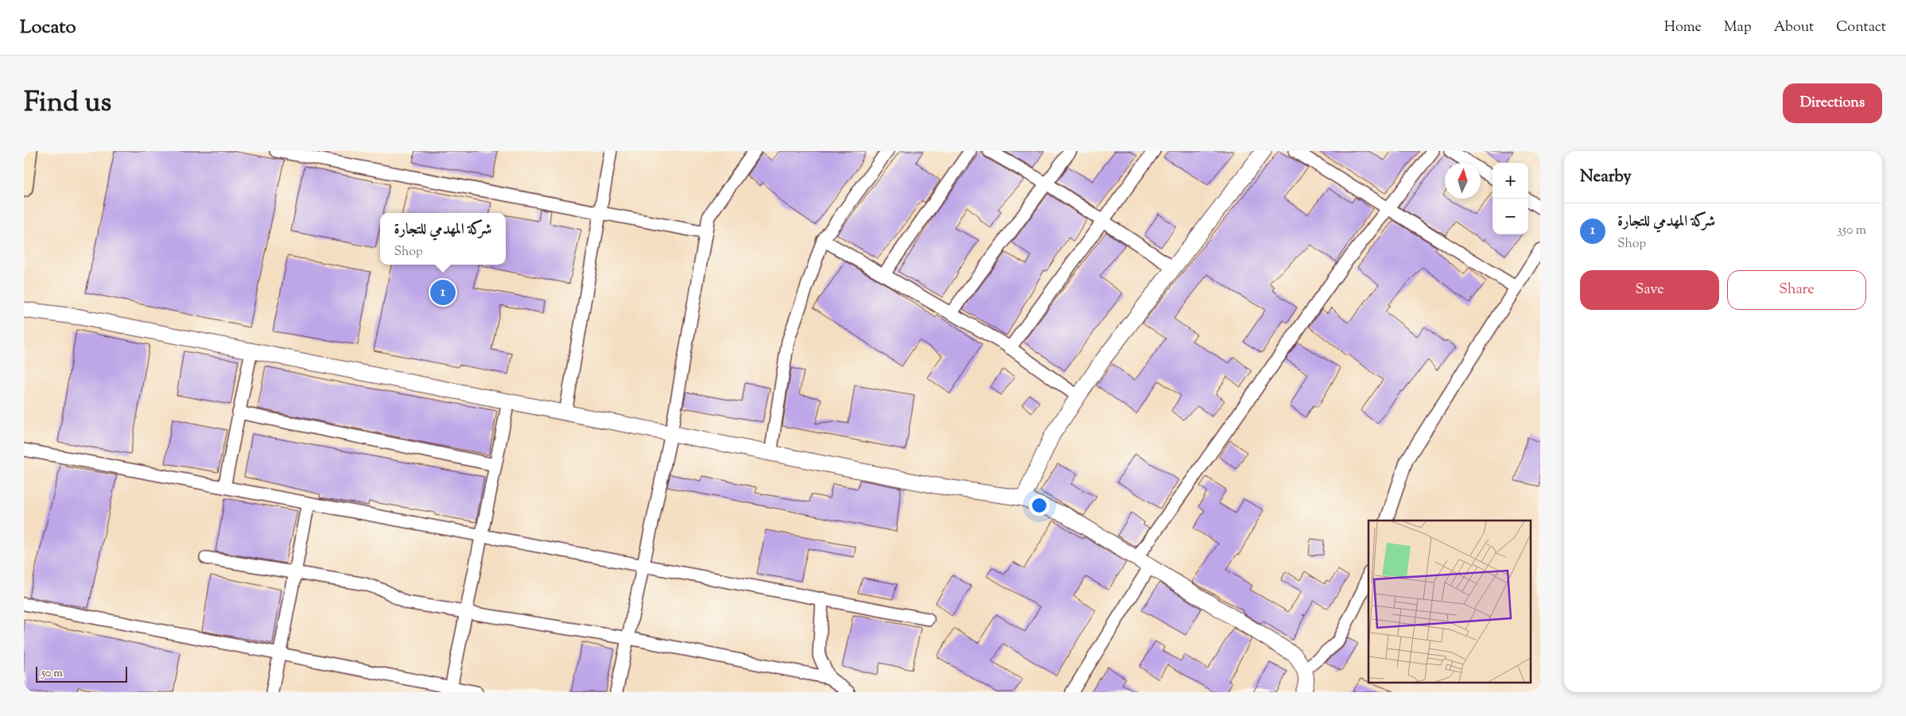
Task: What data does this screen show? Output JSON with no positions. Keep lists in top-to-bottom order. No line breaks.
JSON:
{"scale_bar":"50 m","north":"top","page":{"header":"Locato","nav":["Home","Map","About","Contact"],"title":"Find us","buttons":["Directions",["Save","Share"]],"heading":"Nearby","map_buttons":["+","−"],"list":[{"mark":"1","name":"شركة المهدمي للتجارة","note":"Shop","value":"350 m"}],"popup":["شركة المهدمي للتجارة","Shop"],"pins":"1","scale":"50 m"}}
